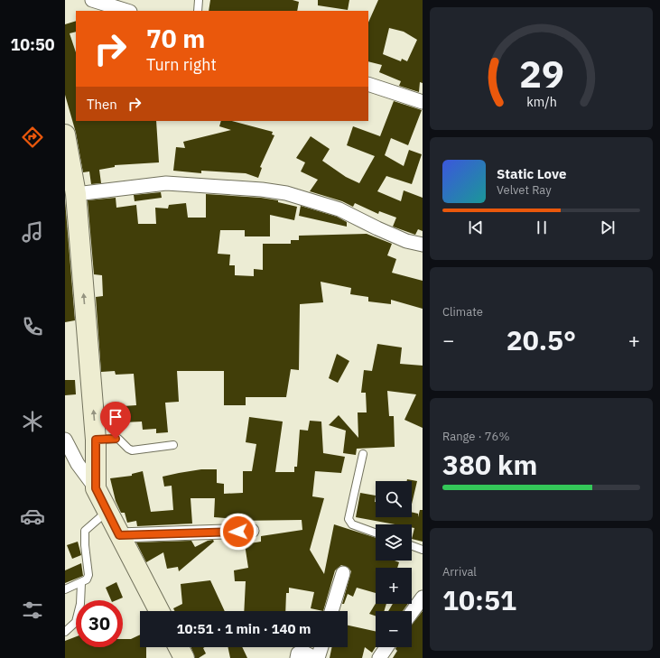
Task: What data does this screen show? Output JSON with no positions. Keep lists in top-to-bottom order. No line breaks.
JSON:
{"page":{"tabs":"10:50","turn":["70 m","Turn right"],"then":"Then","song":["Static Love","Velvet Ray"],"tile":["Climate",["Range · 76%","380 km"],["Arrival","10:51"]],"heat":["−","20.5°","+"],"map_buttons":["+","−"],"limit":"30","trip":"10:51 · 1 min · 140 m","gauge":["29","km/h"]}}
